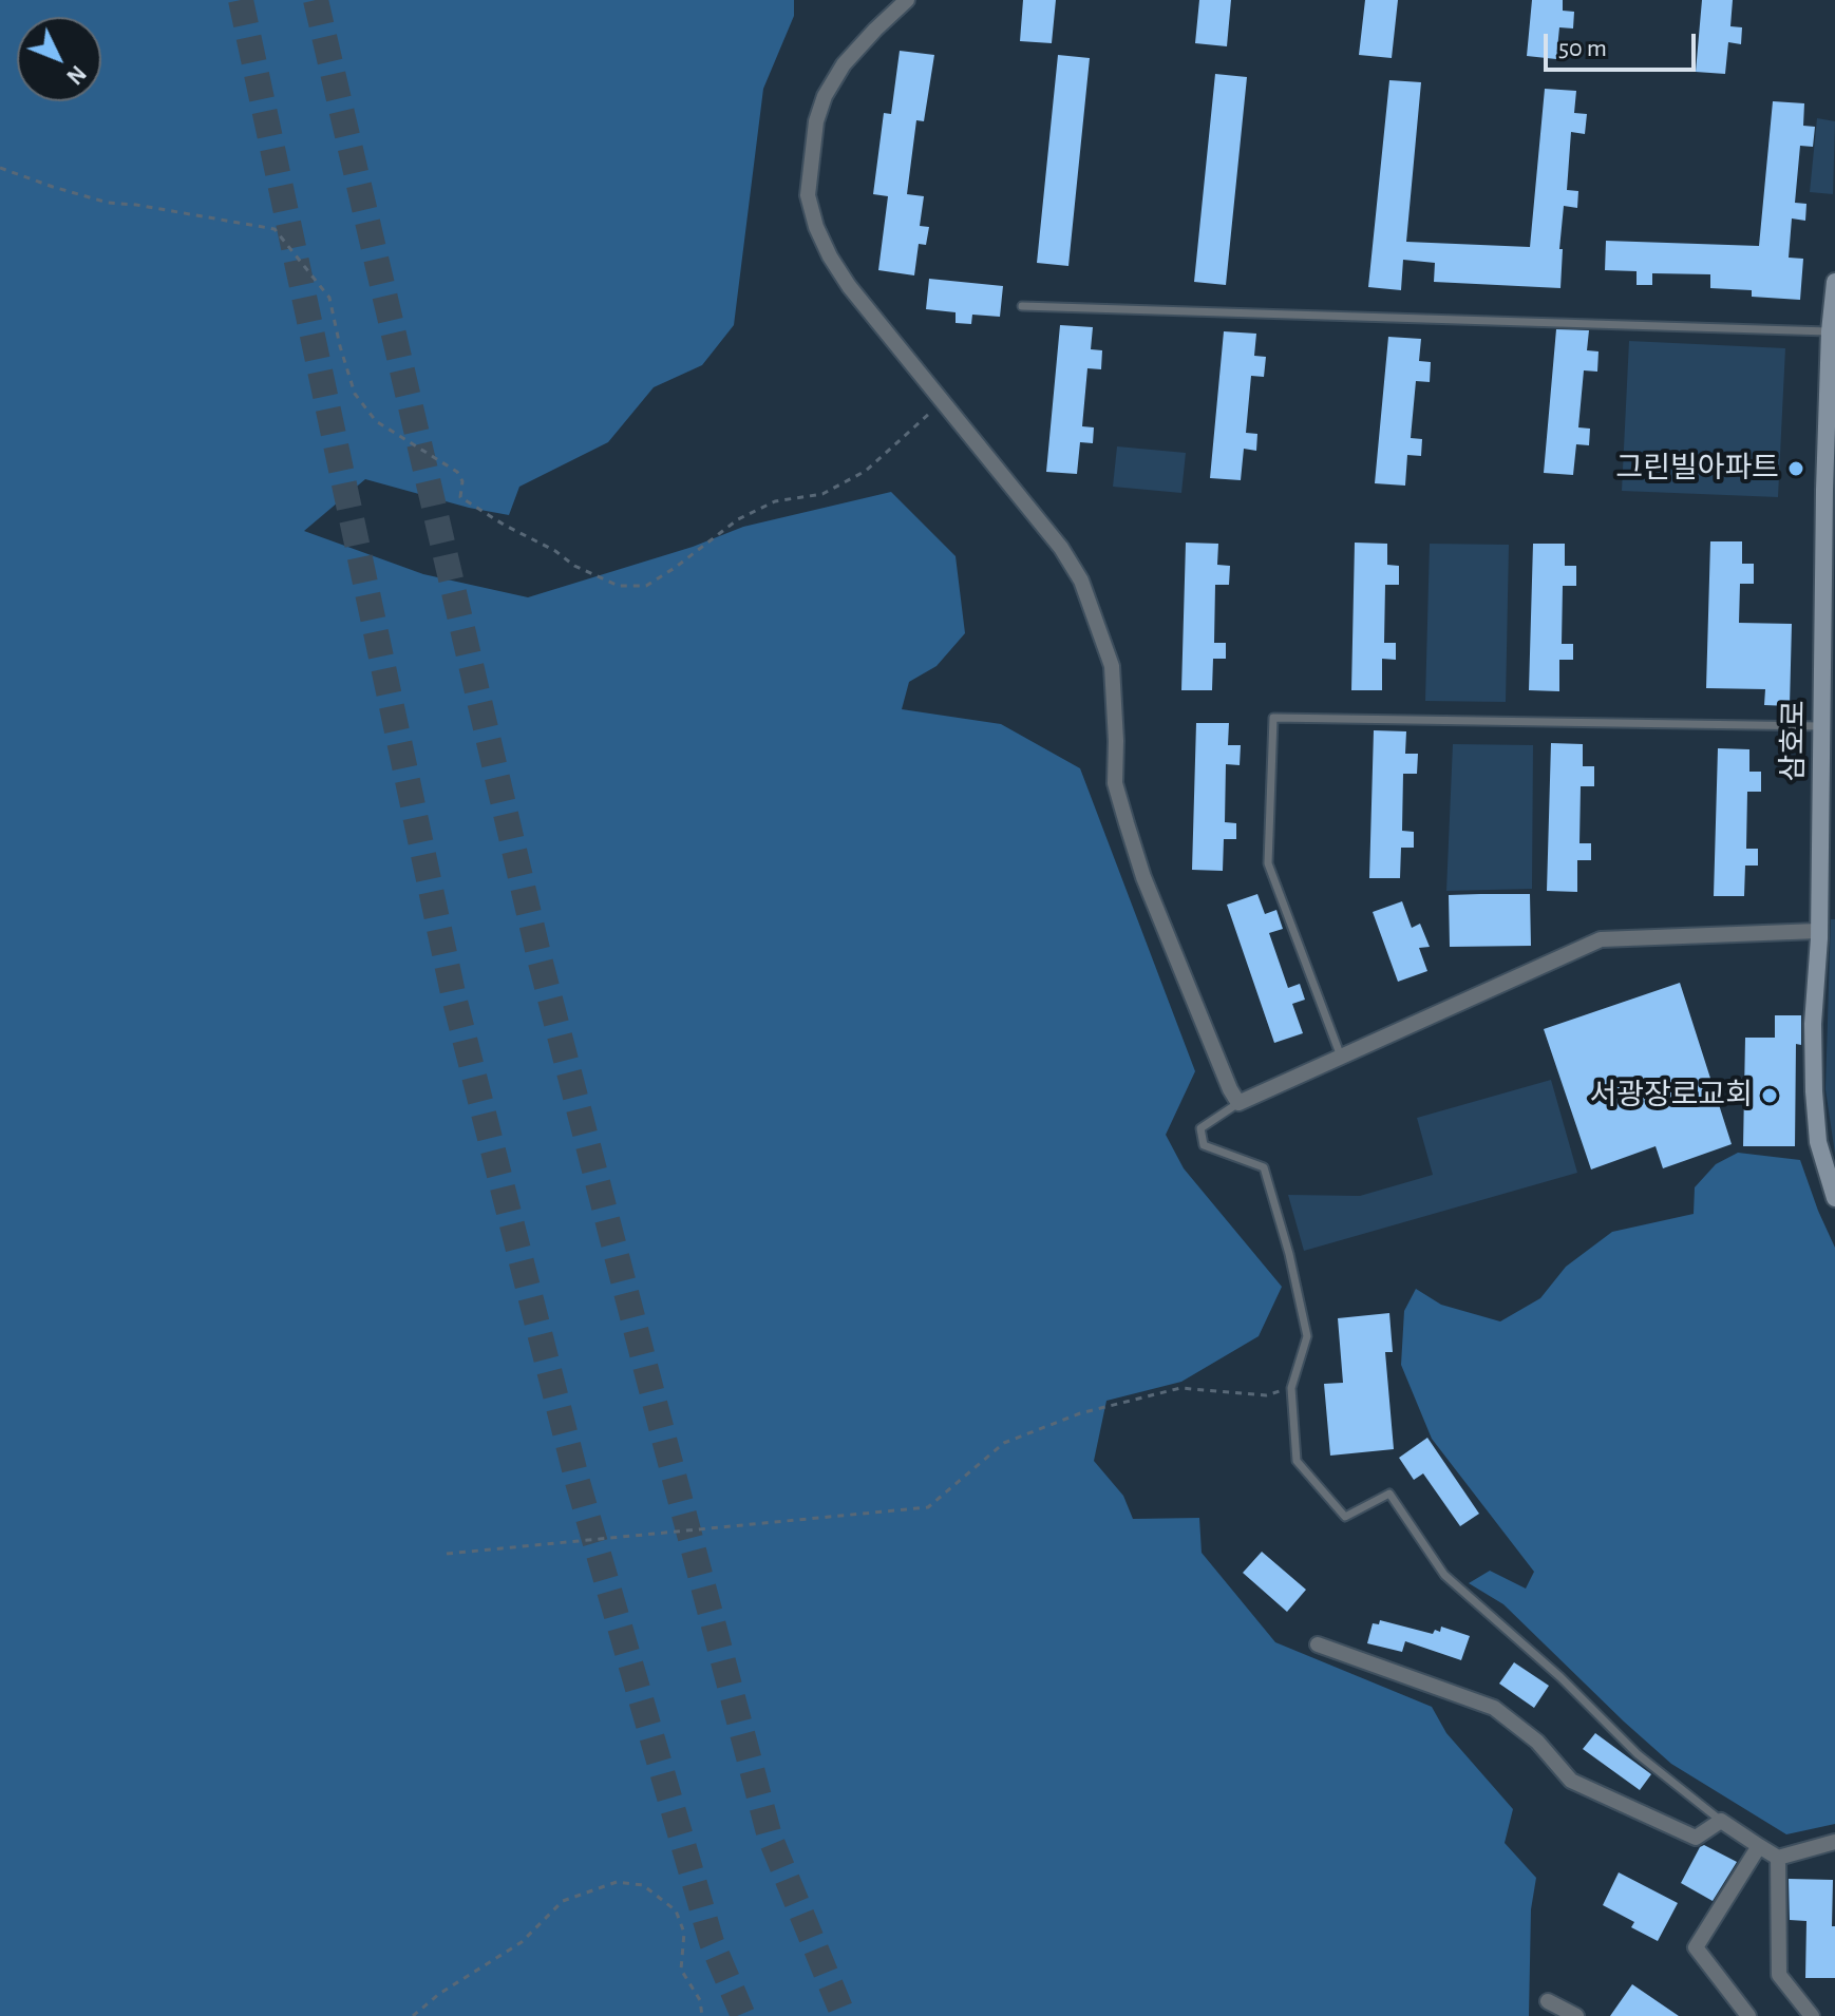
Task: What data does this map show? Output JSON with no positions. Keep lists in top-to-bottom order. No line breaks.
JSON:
{"streets":{"street":["삼호로"]},"places":["그린빌아파트","서광장로교회"],"scale_bar":"50 m","north":"bottom right"}
